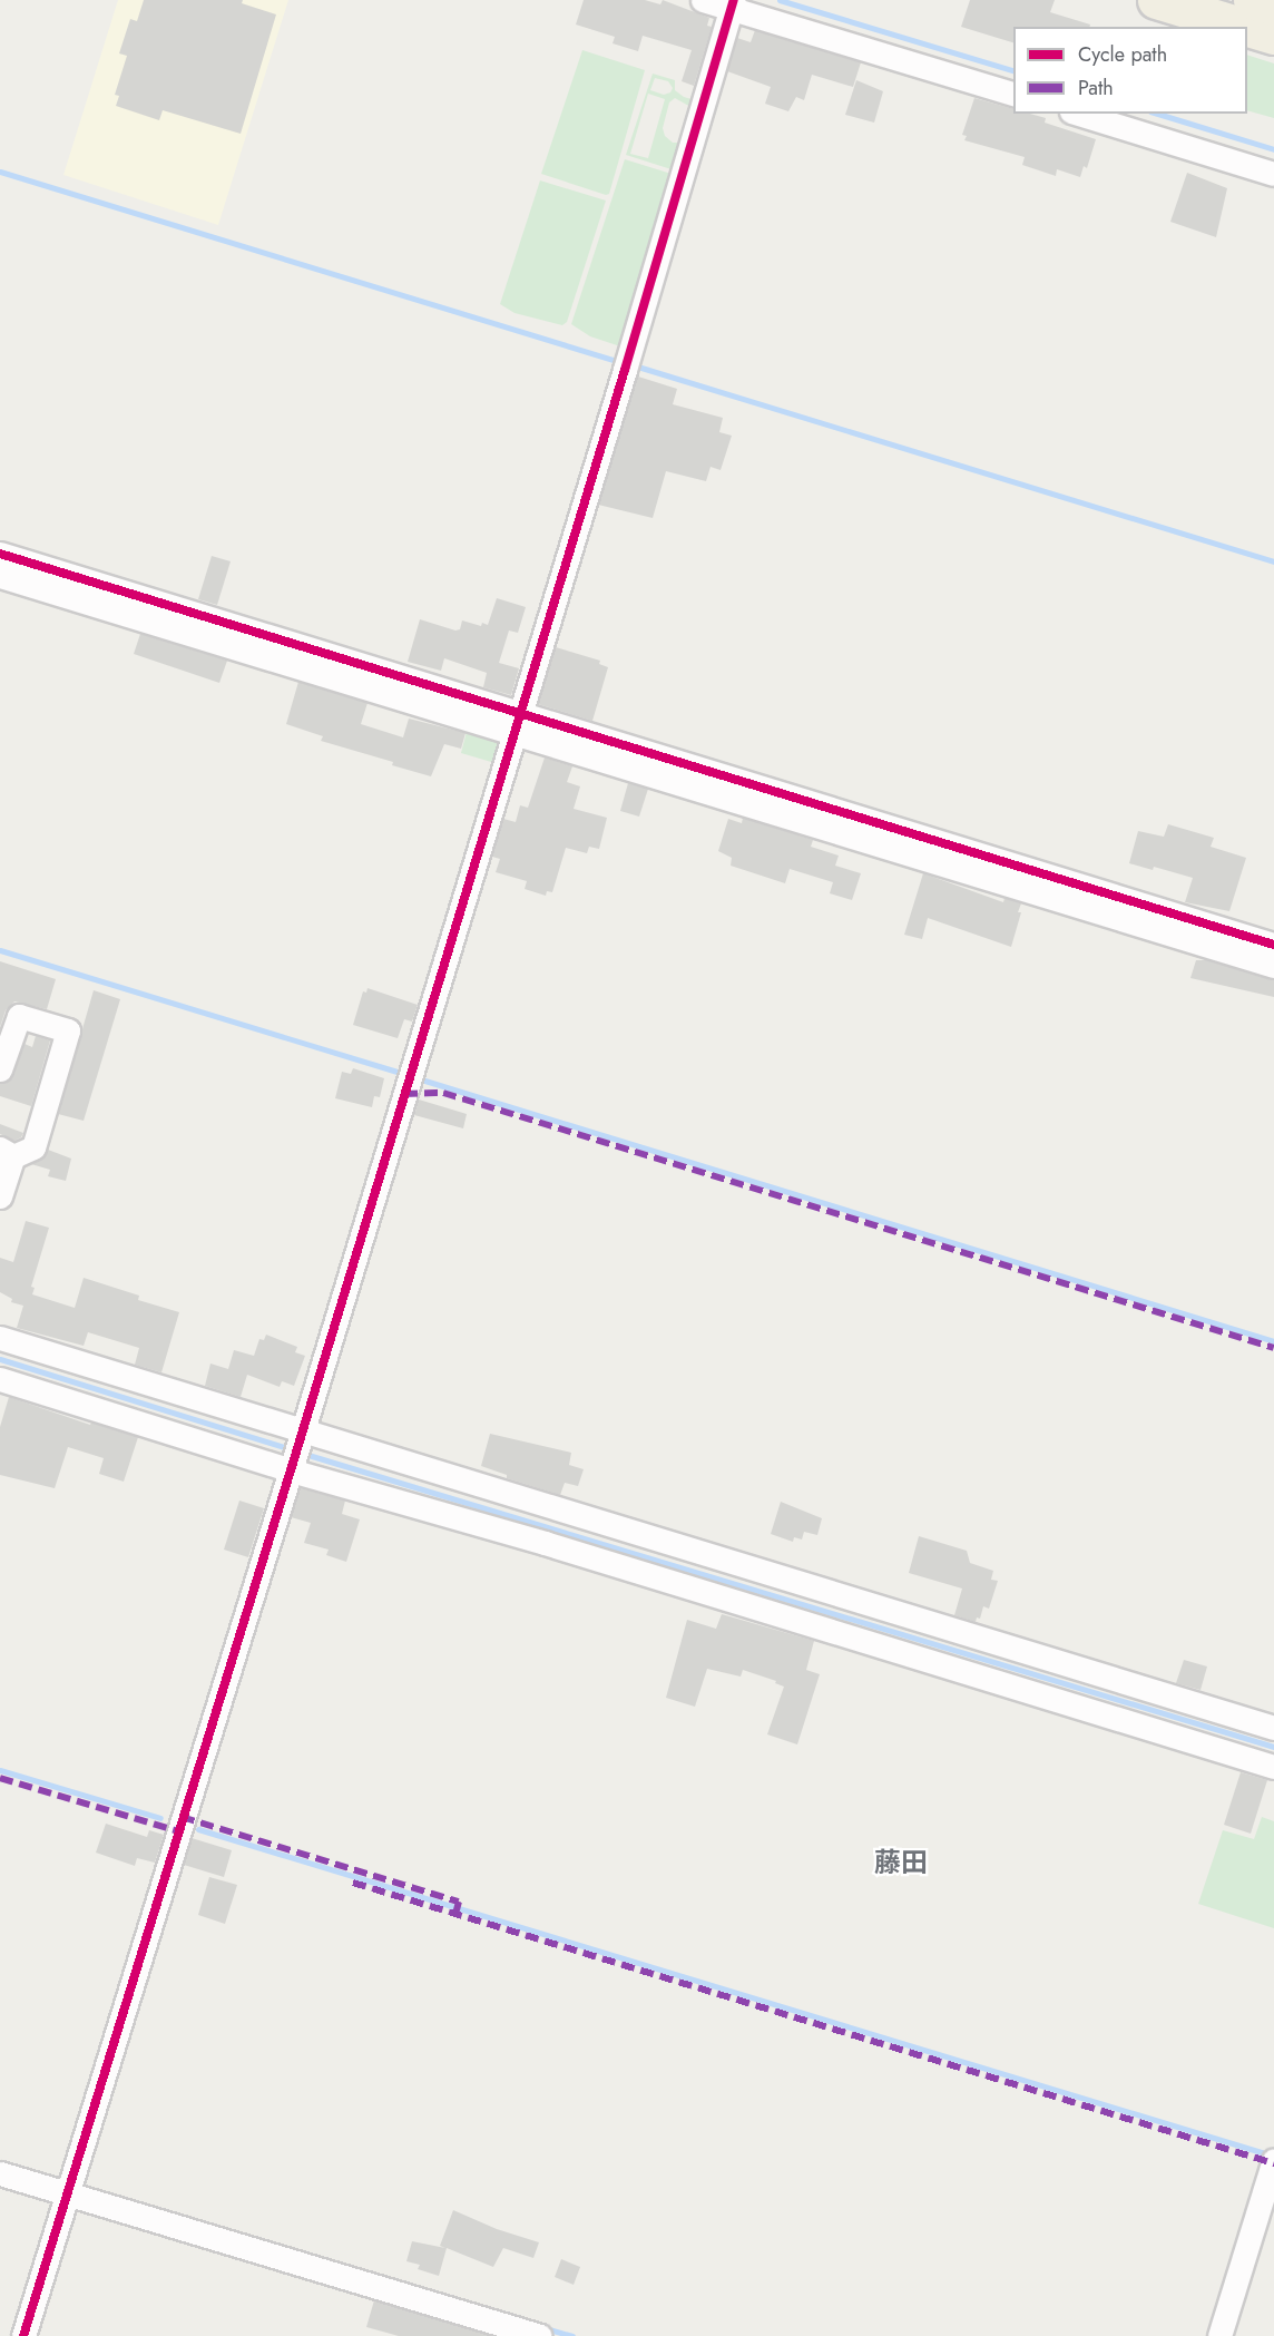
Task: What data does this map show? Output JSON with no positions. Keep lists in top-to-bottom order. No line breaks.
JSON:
{"districts":["藤田"],"legend":["Cycle path","Path"]}
